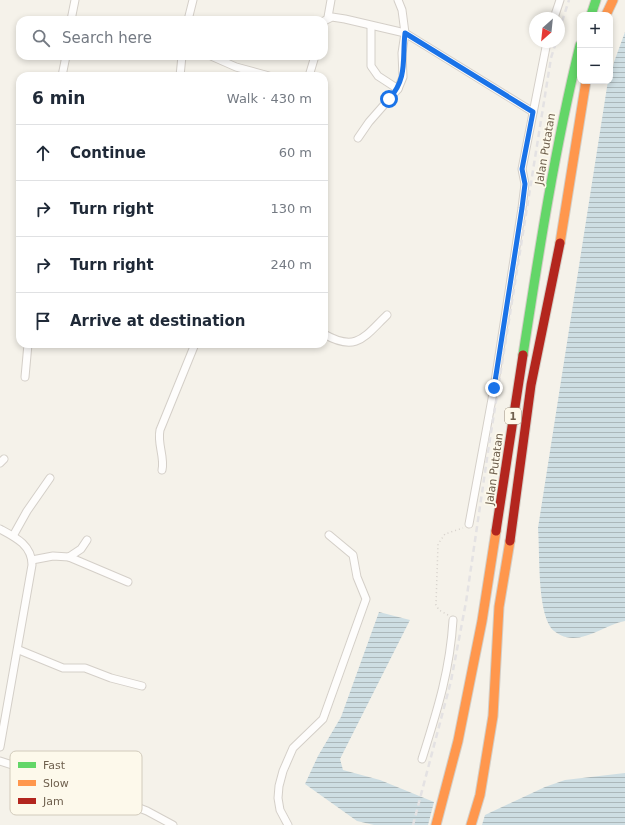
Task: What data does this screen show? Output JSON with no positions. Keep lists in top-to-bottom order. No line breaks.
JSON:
{"streets":{"highway":["Jalan Putatan","1"]},"legend":["Fast","Slow","Jam"],"north":"bottom left","page":{"map_buttons":["+","−"],"search":"Search here","heading":["6 min","Walk · 430 m"],"list":[["Continue","60 m"],["Turn right","130 m"],["Turn right","240 m"],"Arrive at destination"]}}
